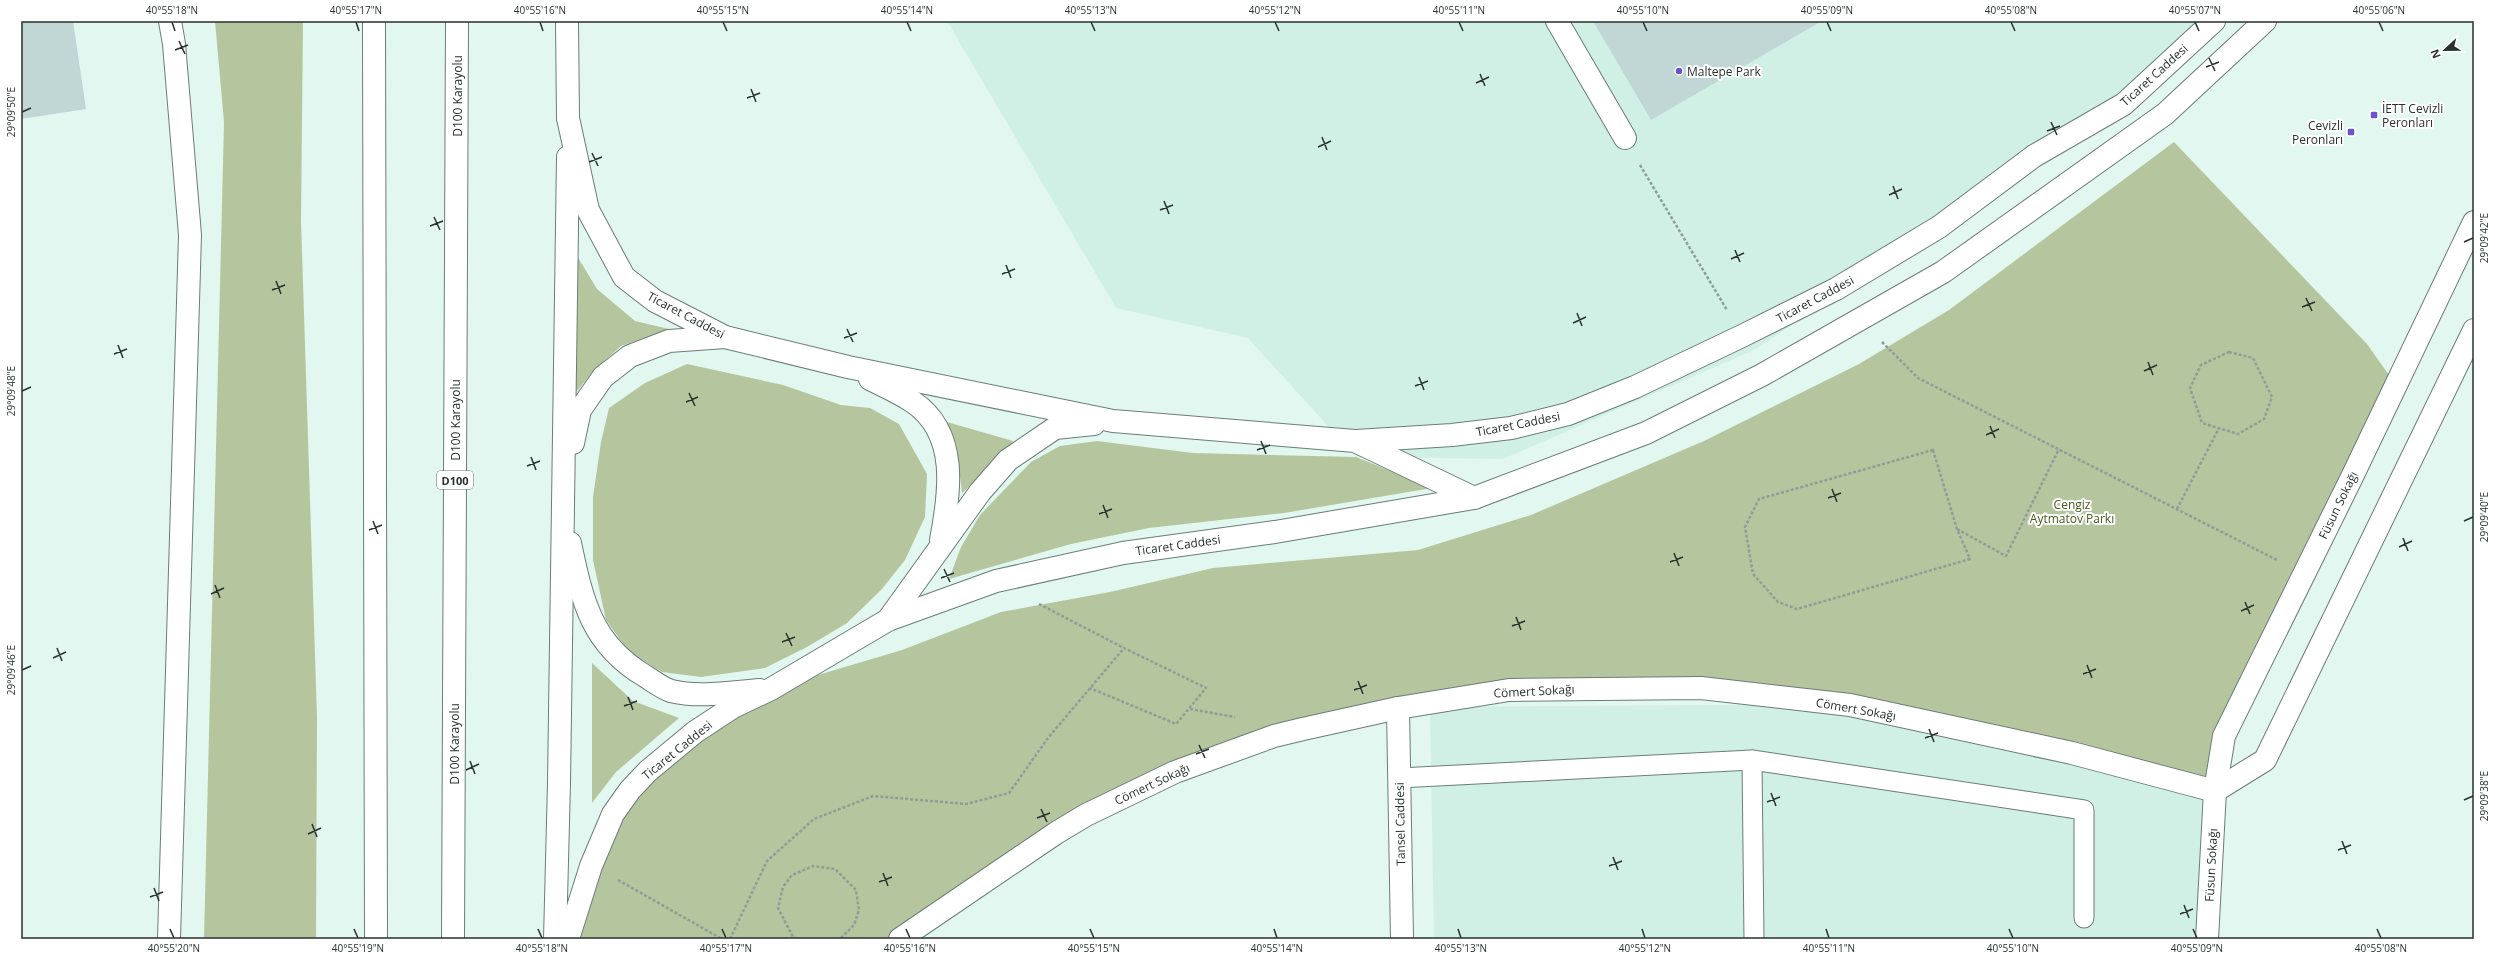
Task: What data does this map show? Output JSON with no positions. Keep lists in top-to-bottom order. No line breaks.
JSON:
{"streets":{"main road":["Ticaret Caddesi","D100 Karayolu","D100","Füsun Sokağı","Cömert Sokağı","Tansel Caddesi"]},"crossings":[["Füsun Sokağı","Cömert Sokağı"],["Cömert Sokağı","Tansel Caddesi"]],"parks":["Cengiz Aytmatov Parkı"],"places":{"other":["Maltepe Park"],"transit":["İETT Cevizli Peronları","Cevizli Peronları"]},"north":"left","coordinates":["40°55'18\"N","40°55'17\"N","40°55'16\"N","40°55'15\"N","40°55'14\"N","40°55'13\"N","40°55'12\"N","40°55'11\"N","40°55'10\"N","40°55'09\"N","40°55'08\"N","40°55'07\"N","40°55'06\"N","29°09'50\"E","29°09'42\"E","29°09'48\"E","29°09'40\"E","29°09'46\"E","29°09'38\"E","40°55'20\"N","40°55'19\"N"]}
